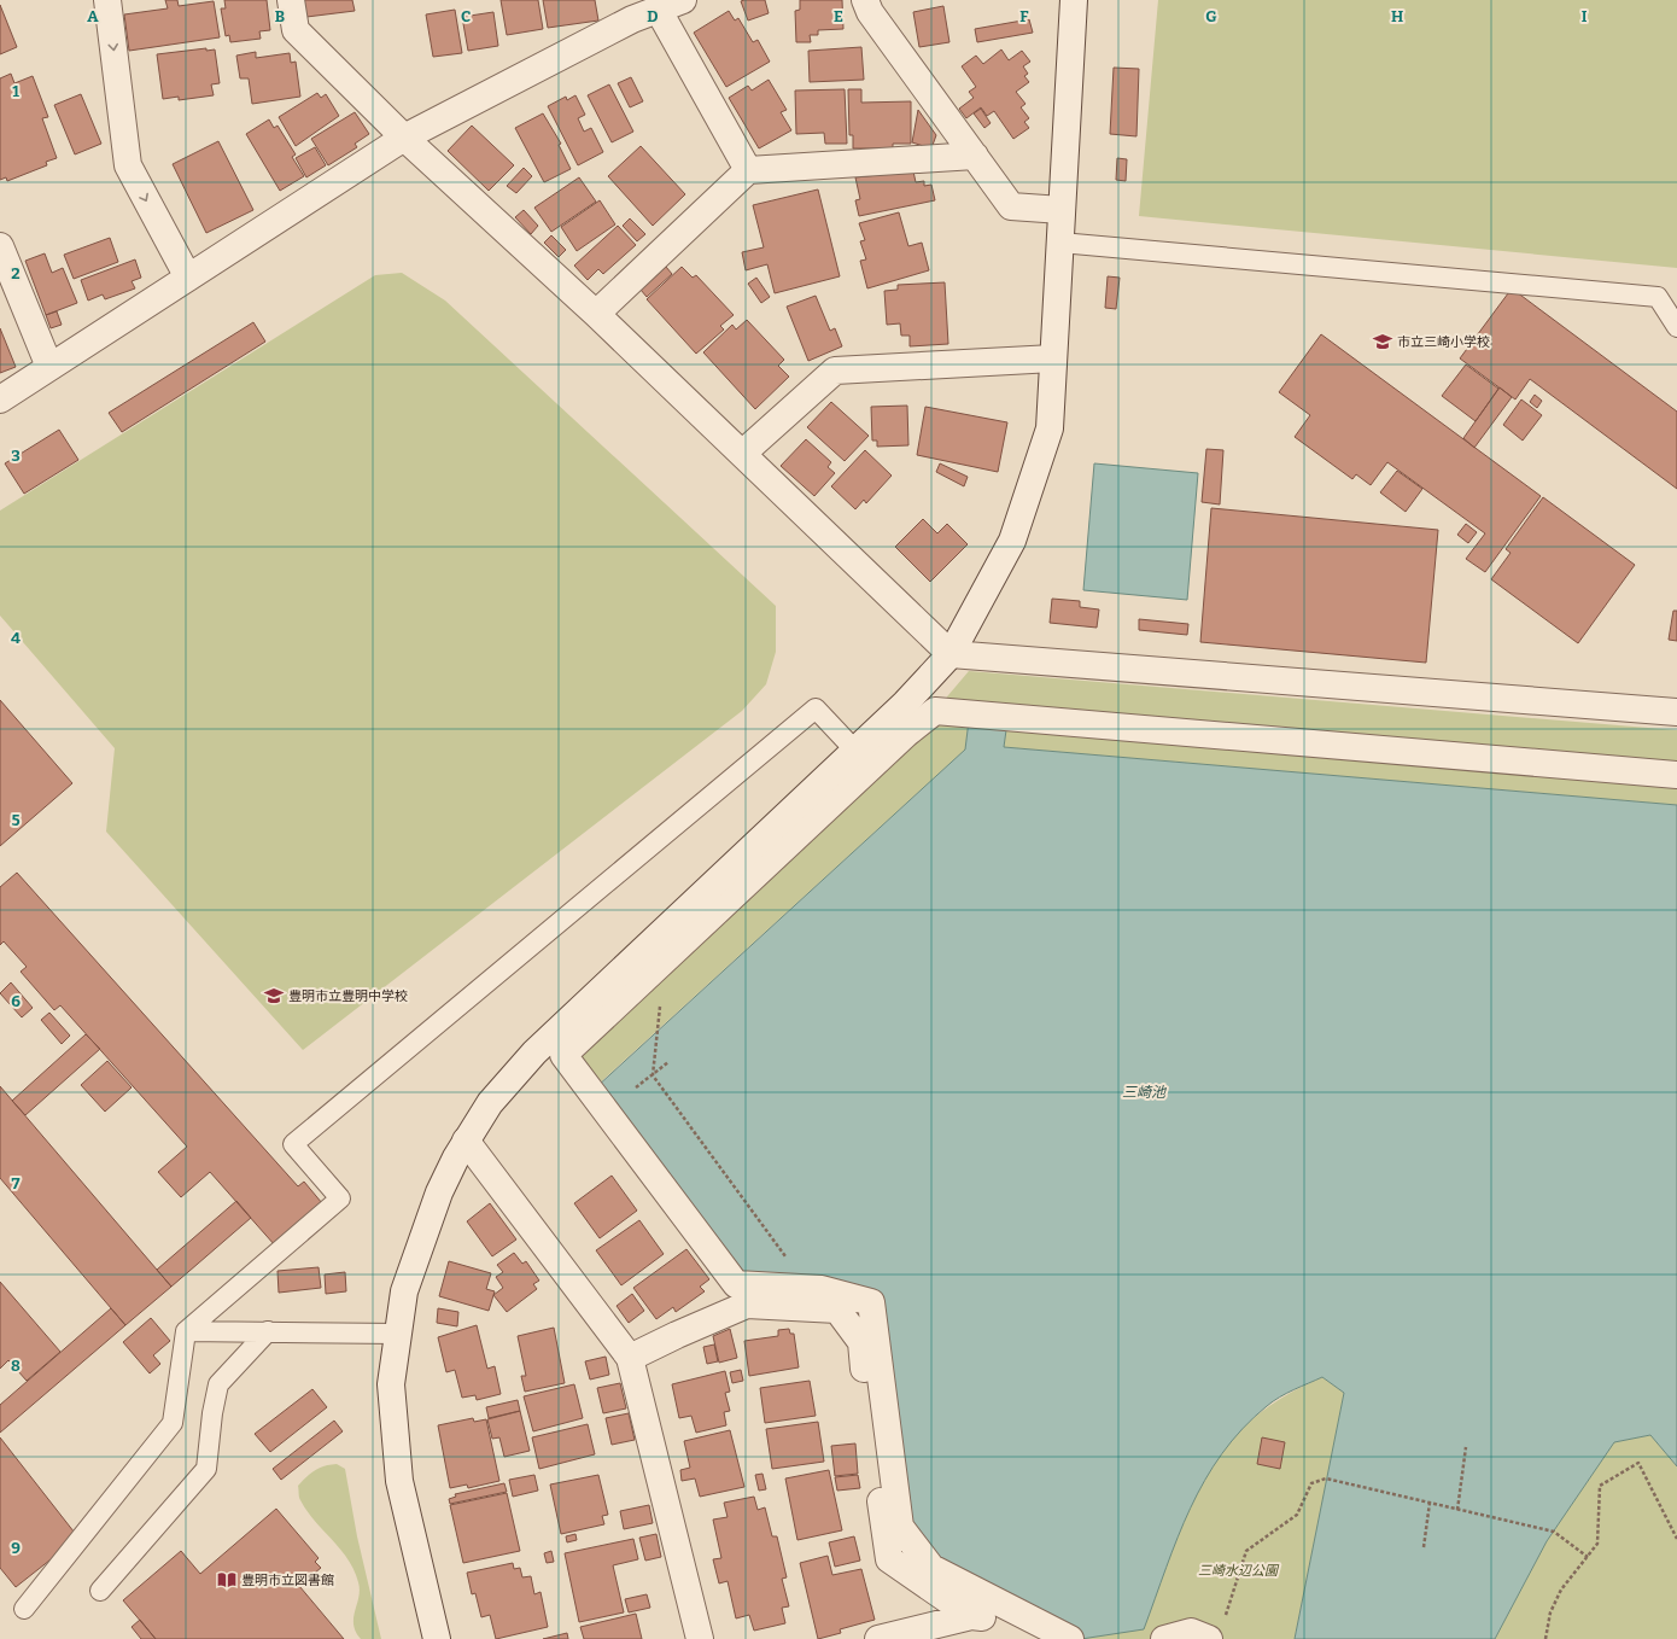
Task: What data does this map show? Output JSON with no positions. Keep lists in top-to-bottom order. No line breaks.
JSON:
{"water":["三崎池"],"parks":["三崎水辺公園"],"places":{"school or university":["市立三崎小学校","豊明市立豊明中学校"],"library":["豊明市立図書館"]},"grid":{"columns":["A","B","C","D","E","F","G","H","I"],"rows":["1","2","3","4","5","6","7","8","9"]}}
